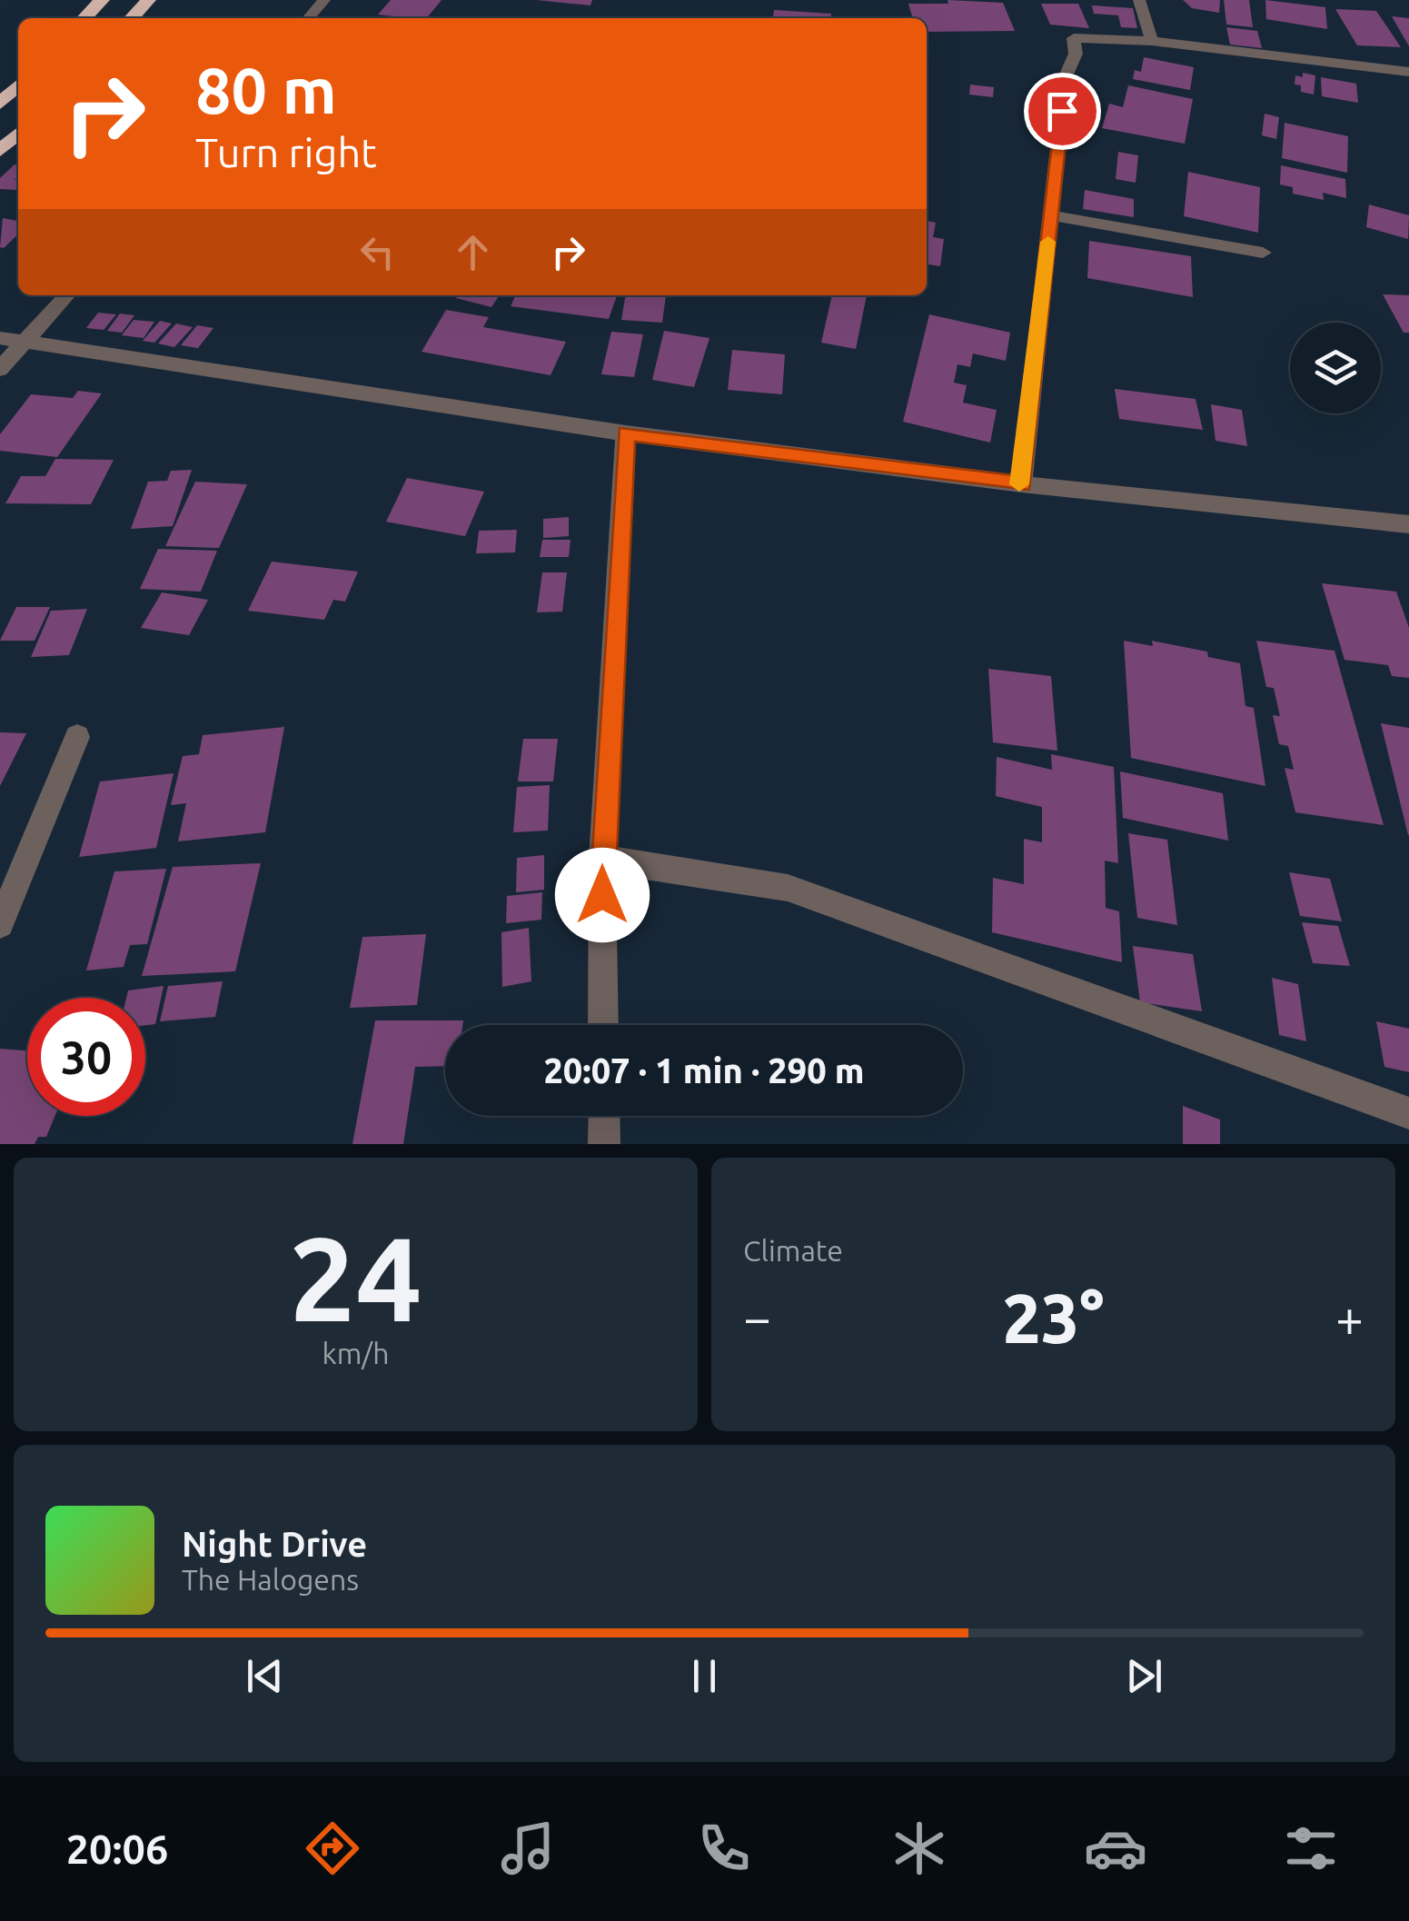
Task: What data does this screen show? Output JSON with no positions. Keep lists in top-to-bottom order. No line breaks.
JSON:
{"page":{"turn":["80 m","Turn right"],"limit":"30","trip":"20:07 · 1 min · 290 m","tile":[["24","km/h"],"Climate"],"heat":["−","23°","+"],"song":["Night Drive","The Halogens"],"tabs":"20:06"}}
